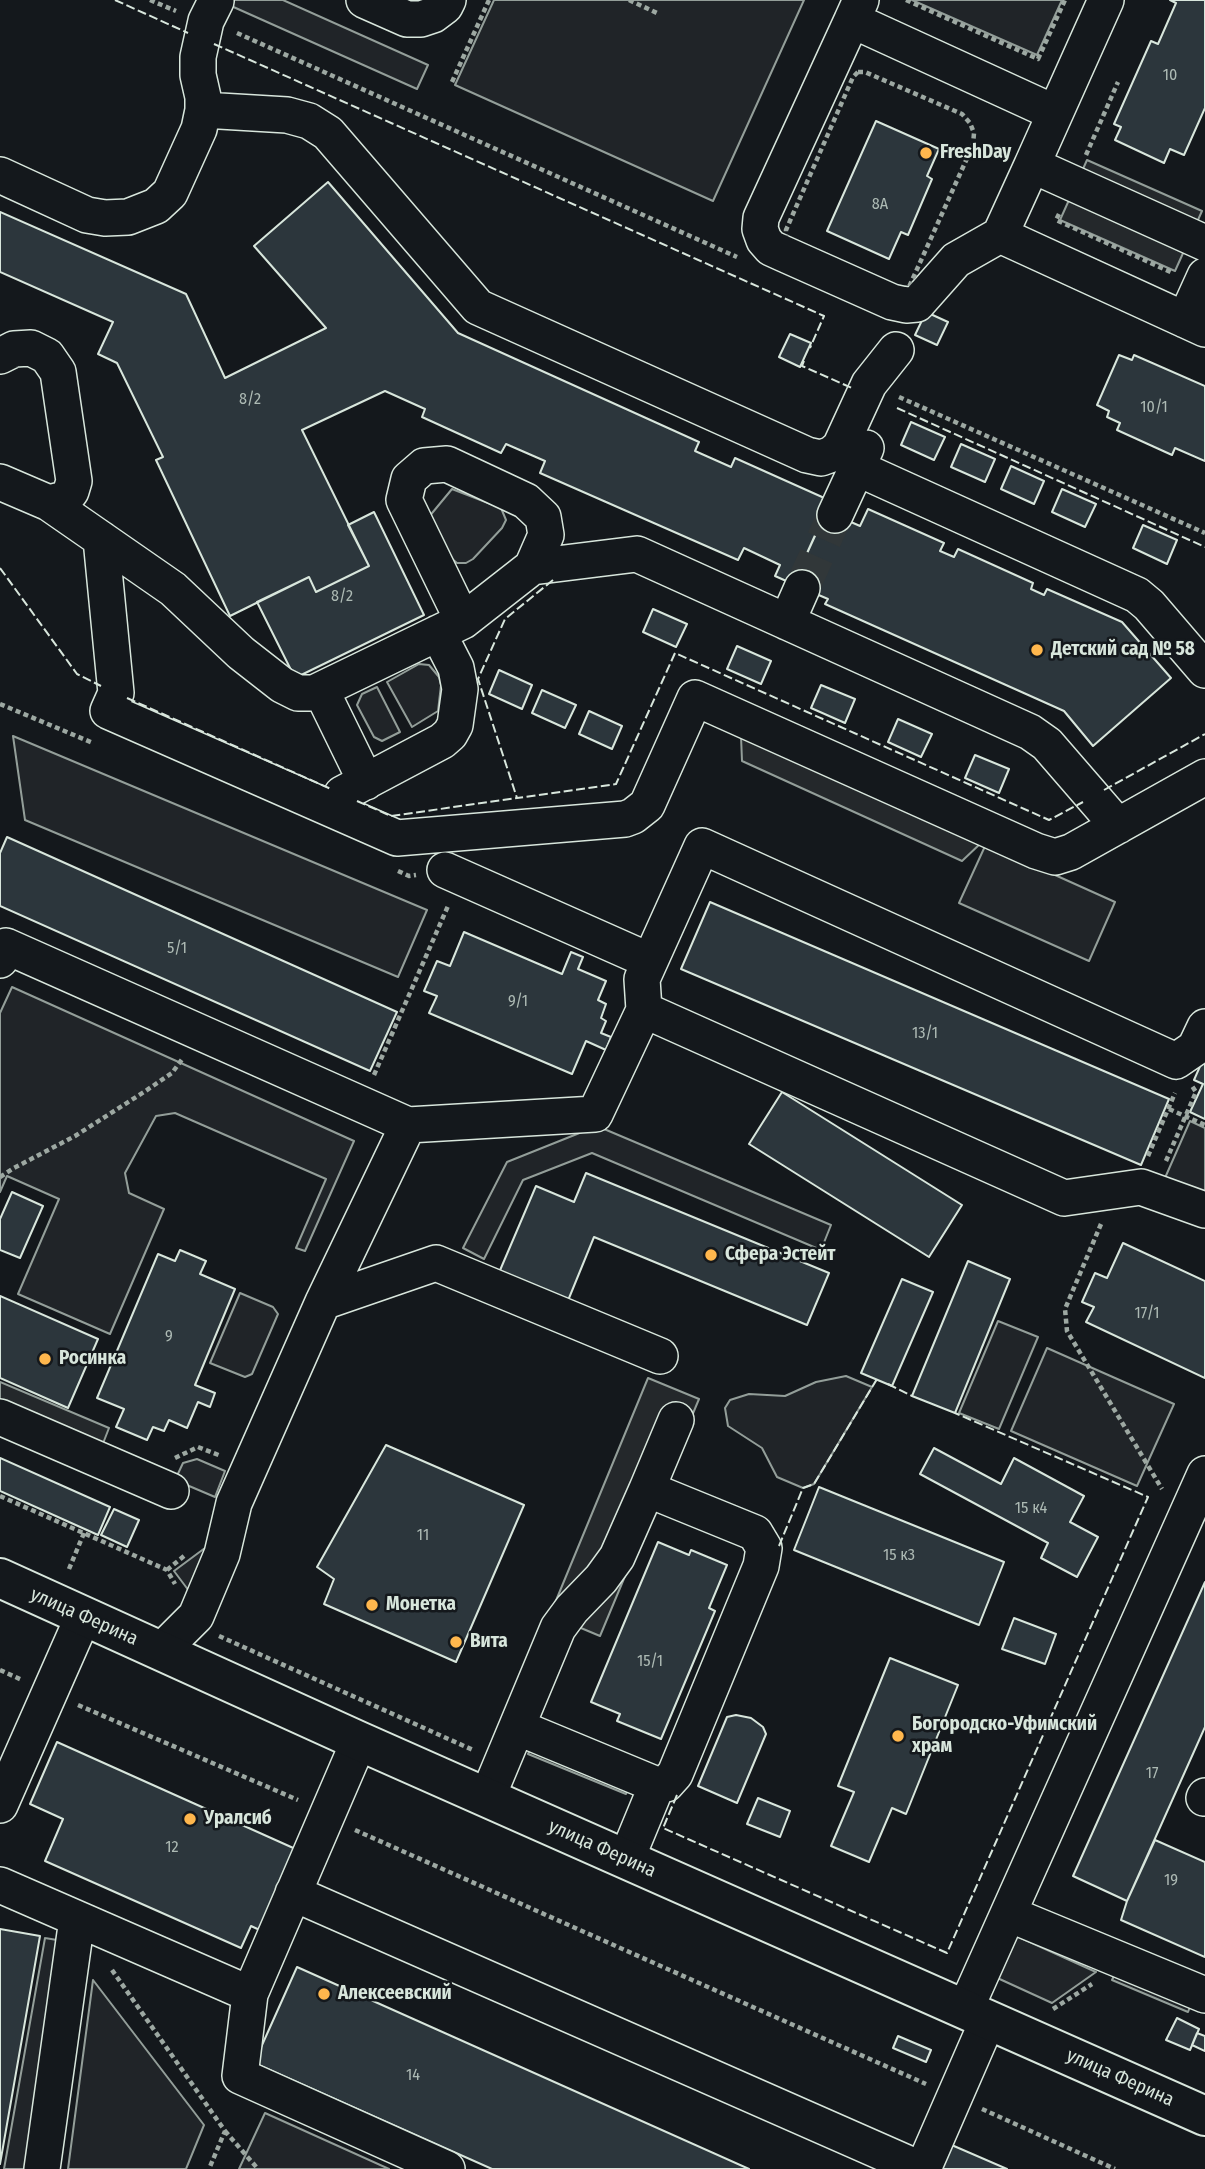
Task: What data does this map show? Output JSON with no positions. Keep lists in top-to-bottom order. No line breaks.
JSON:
{"streets":{"main road":["улица Ферина"]},"places":["FreshDay","Детский сад № 58","Сфера Эстейт","Росинка","Монетка","Вита","Богородско-Уфимский храм","Уралсиб","Алексеевский"],"house_numbers":["10","8А","8/2","10/1","8/2","5/1","9/1","13/1","17/1","9","15 к4","11","15 к3","15/1","17","12","19","14"]}
